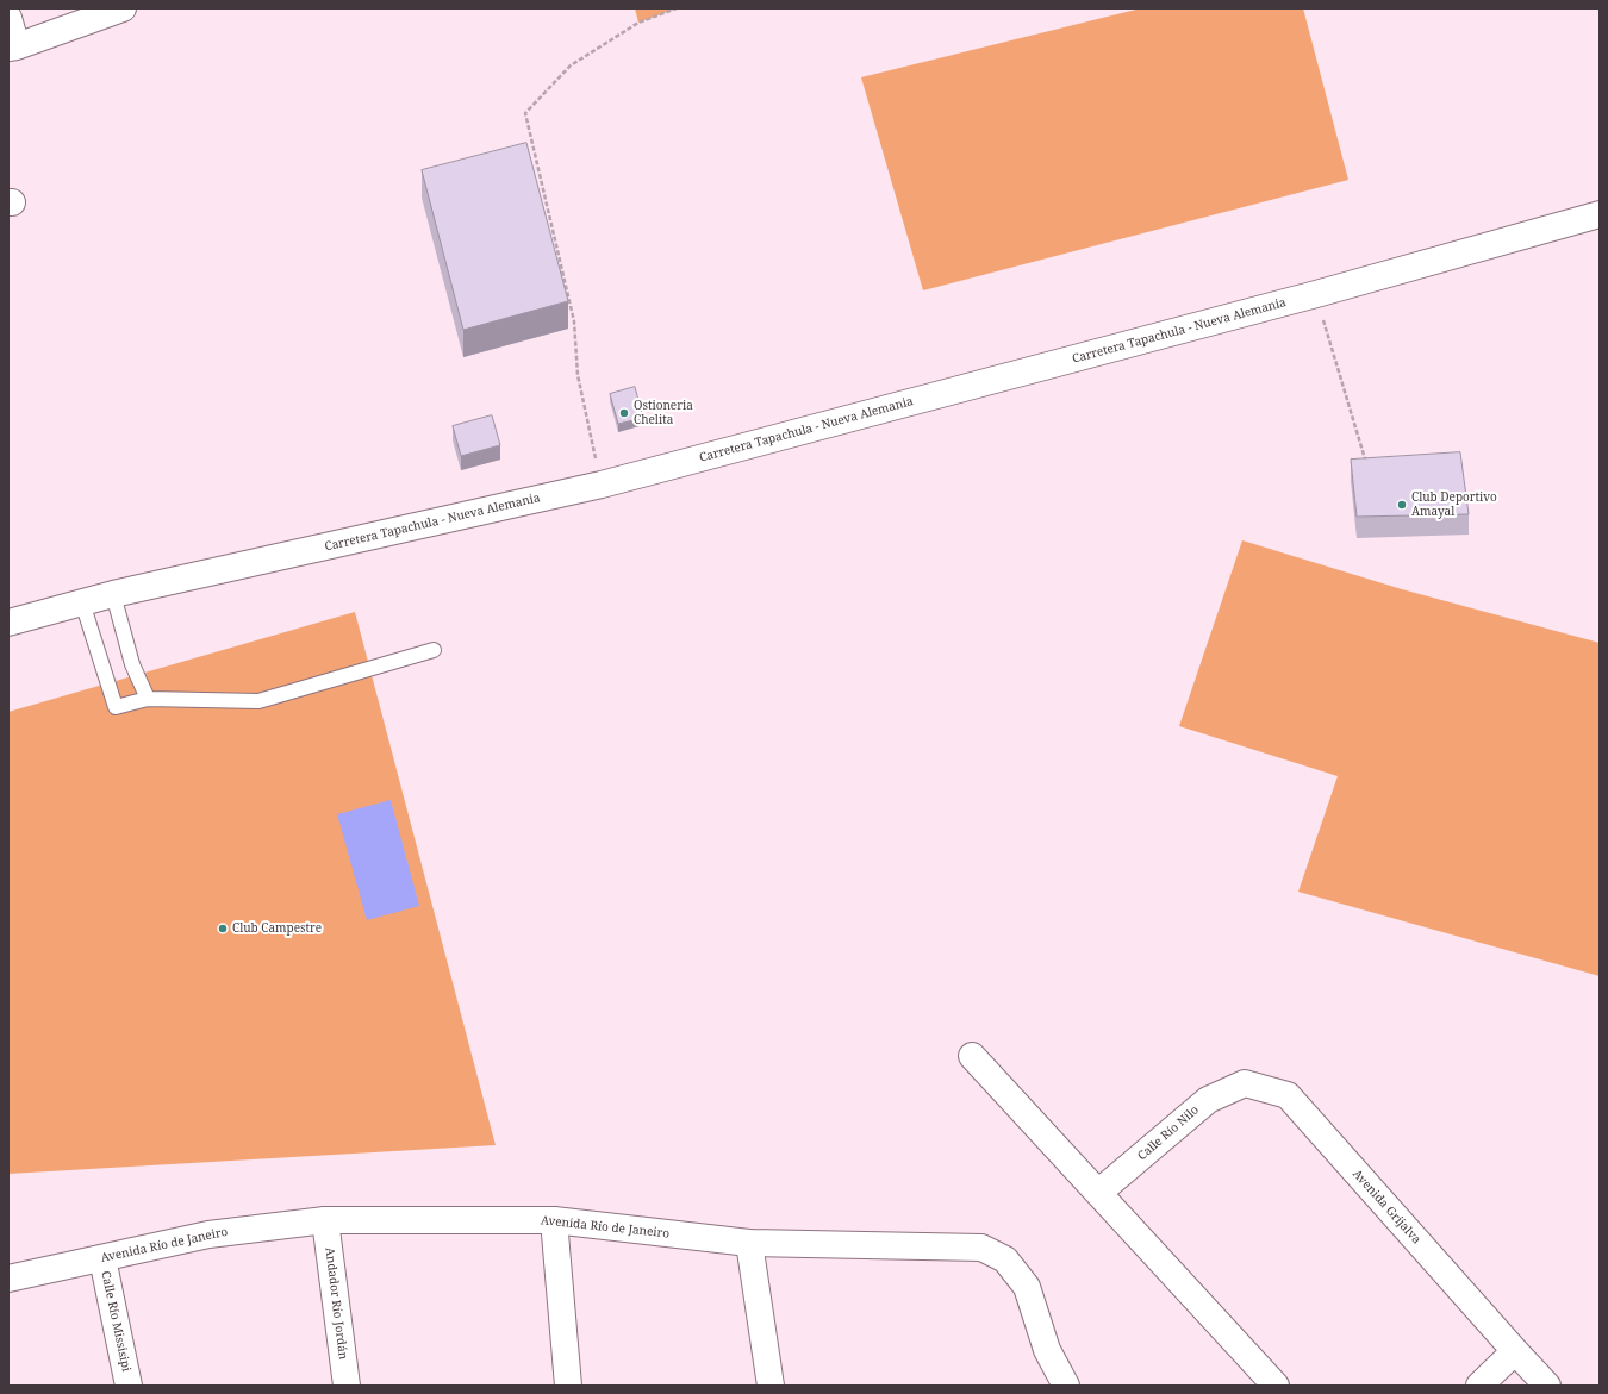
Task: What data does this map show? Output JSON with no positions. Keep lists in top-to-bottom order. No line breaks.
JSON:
{"streets":{"street":["Carretera Tapachula - Nueva Alemania","Calle Río Nilo","Avenida Grijalva","Avenida Río de Janeiro","Andador Río Jordán","Calle Río Missisipi"]},"crossings":[["Calle Río Nilo","Avenida Grijalva"],["Avenida Río de Janeiro","Andador Río Jordán"],["Avenida Río de Janeiro","Calle Río Missisipi"]],"places":["Ostioneria Chelita","Club Deportivo Amayal","Club Campestre"]}
